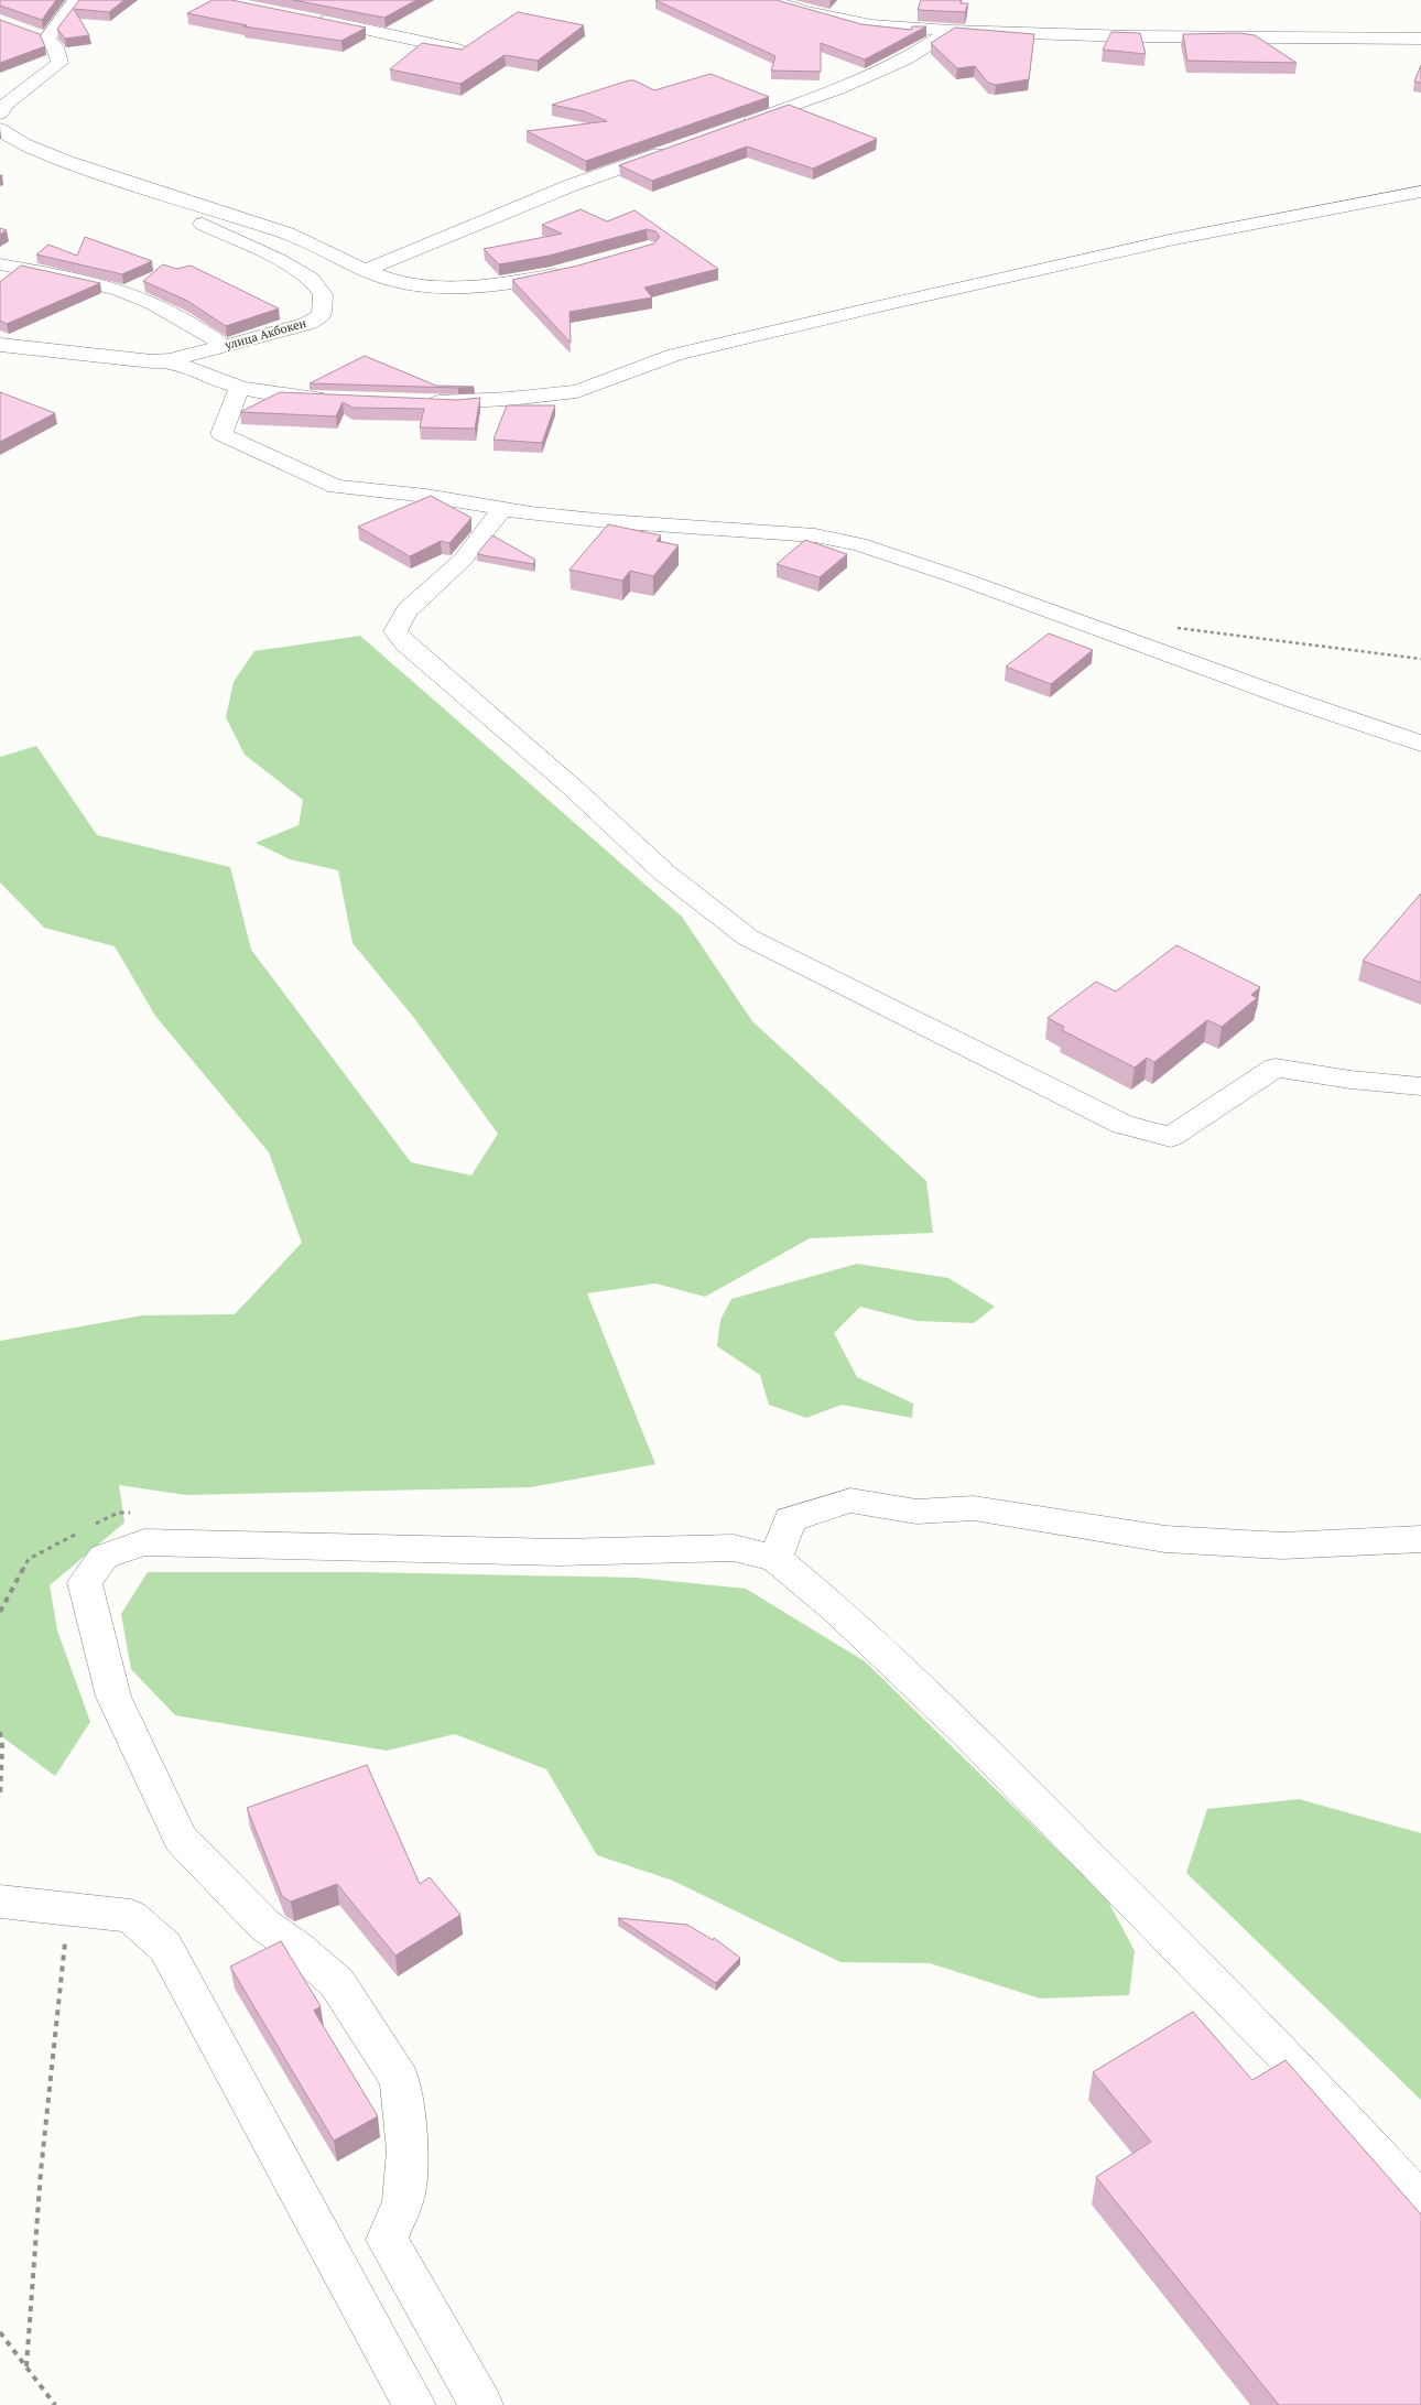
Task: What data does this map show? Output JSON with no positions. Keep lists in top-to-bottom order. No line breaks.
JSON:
{"streets":{"street":["улица Акбокен"]}}
